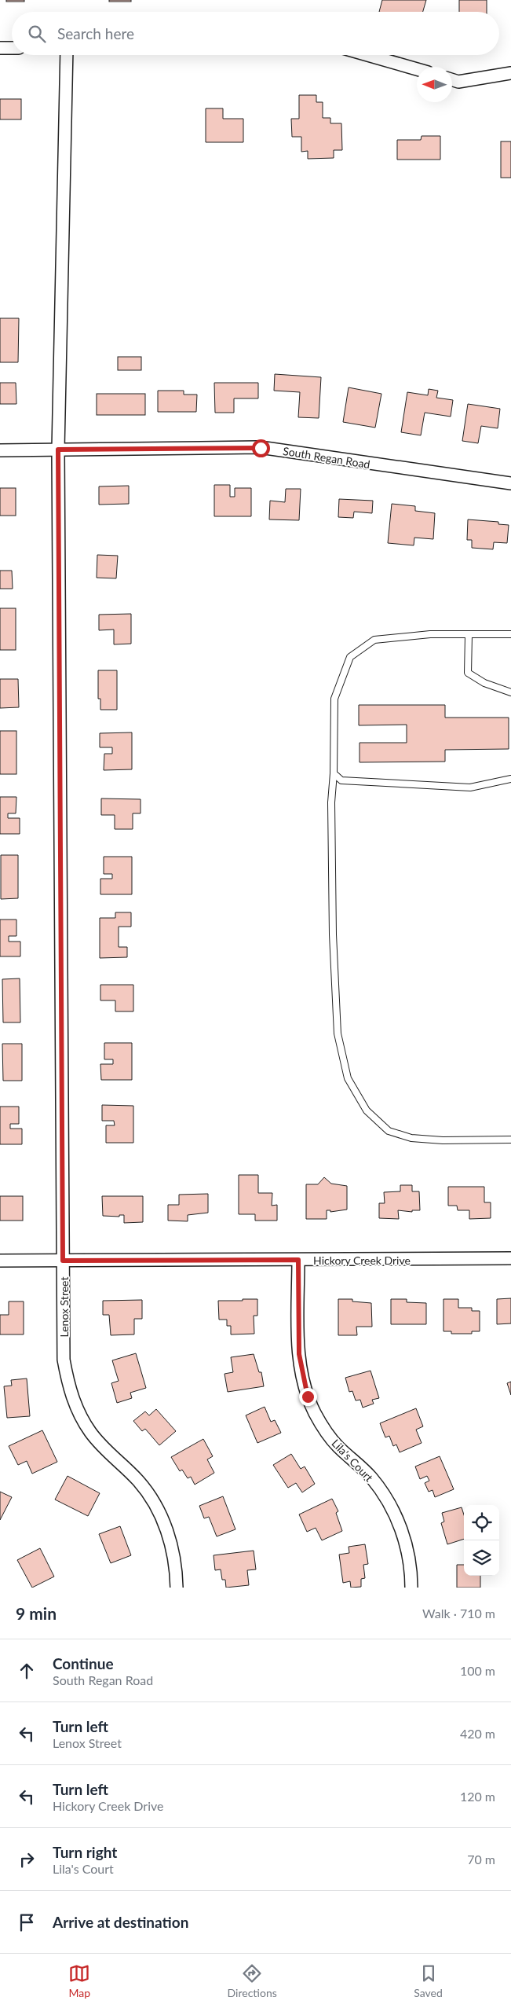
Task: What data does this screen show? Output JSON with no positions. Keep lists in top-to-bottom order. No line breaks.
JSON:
{"streets":{"street":["South Regan Road","Hickory Creek Drive","Lenox Street","Lila's Court"]},"crossings":[["South Regan Road","Lenox Street"],["Hickory Creek Drive","Lenox Street"],["Hickory Creek Drive","Lila's Court"]],"north":"left","page":{"search":"Search here","heading":["9 min","Walk · 710 m"],"list":[["Continue","South Regan Road","100 m"],["Turn left","Lenox Street","420 m"],["Turn left","Hickory Creek Drive","120 m"],["Turn right","Lila's Court","70 m"],"Arrive at destination"],"nav":["Map","Directions","Saved"]}}
